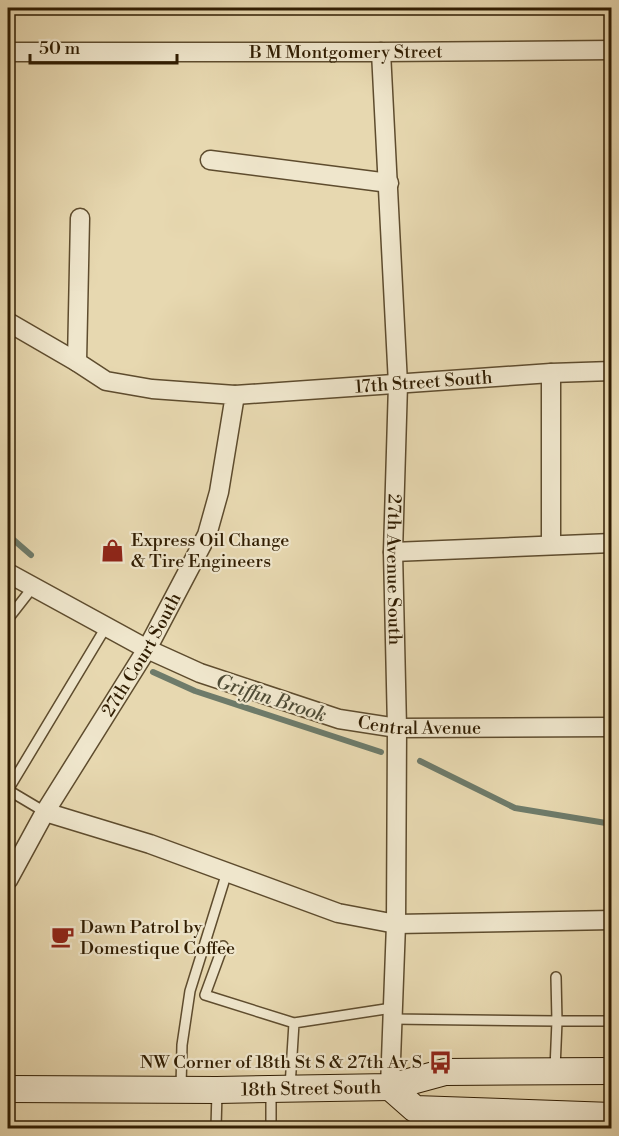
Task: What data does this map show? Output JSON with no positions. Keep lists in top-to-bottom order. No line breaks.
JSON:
{"streets":{"main road":["18th Street South"],"street":["B M Montgomery Street","17th Street South","27th Avenue South","27th Court South","Central Avenue"]},"crossings":[["B M Montgomery Street","27th Avenue South"],["17th Street South","27th Avenue South"],["17th Street South","27th Court South"],["27th Avenue South","Central Avenue"],["27th Avenue South","18th Street South"],["27th Court South","Central Avenue"]],"water":["Griffin Brook"],"places":{"shop":["Express Oil Change & Tire Engineers"],"cafe":["Dawn Patrol by Domestique Coffee"],"bus stop":["NW Corner of 18th St S & 27th Av S"]},"scale_bar":"50 m"}
